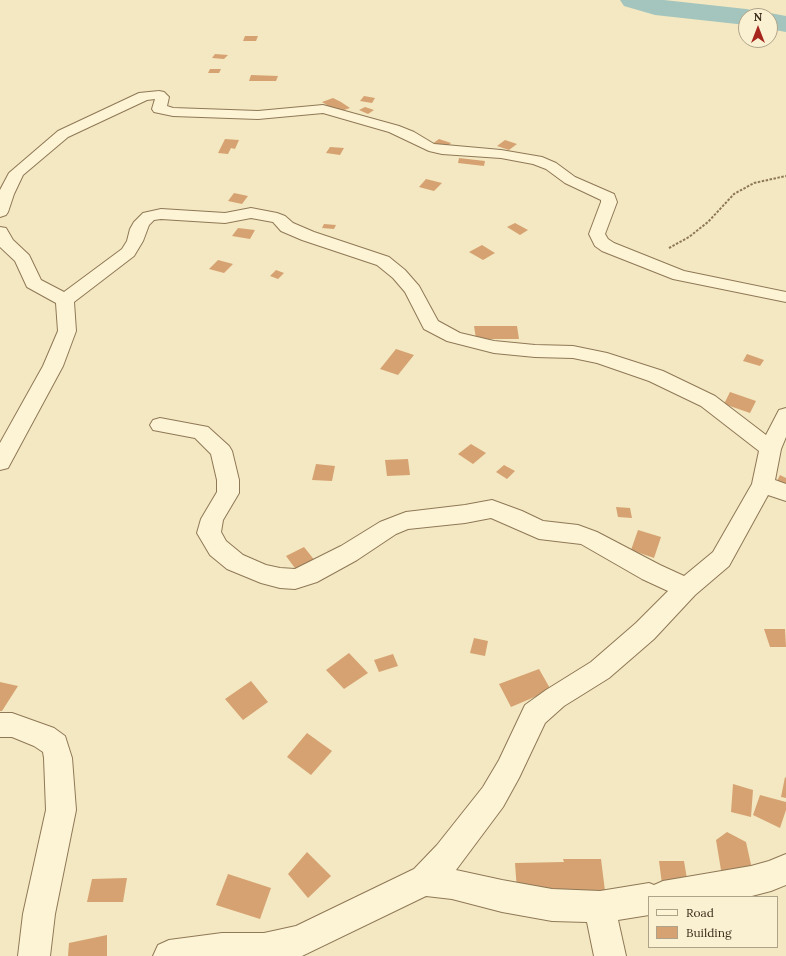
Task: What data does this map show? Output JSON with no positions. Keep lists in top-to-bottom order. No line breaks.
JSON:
{"legend":["Road","Building"],"north":"top"}
